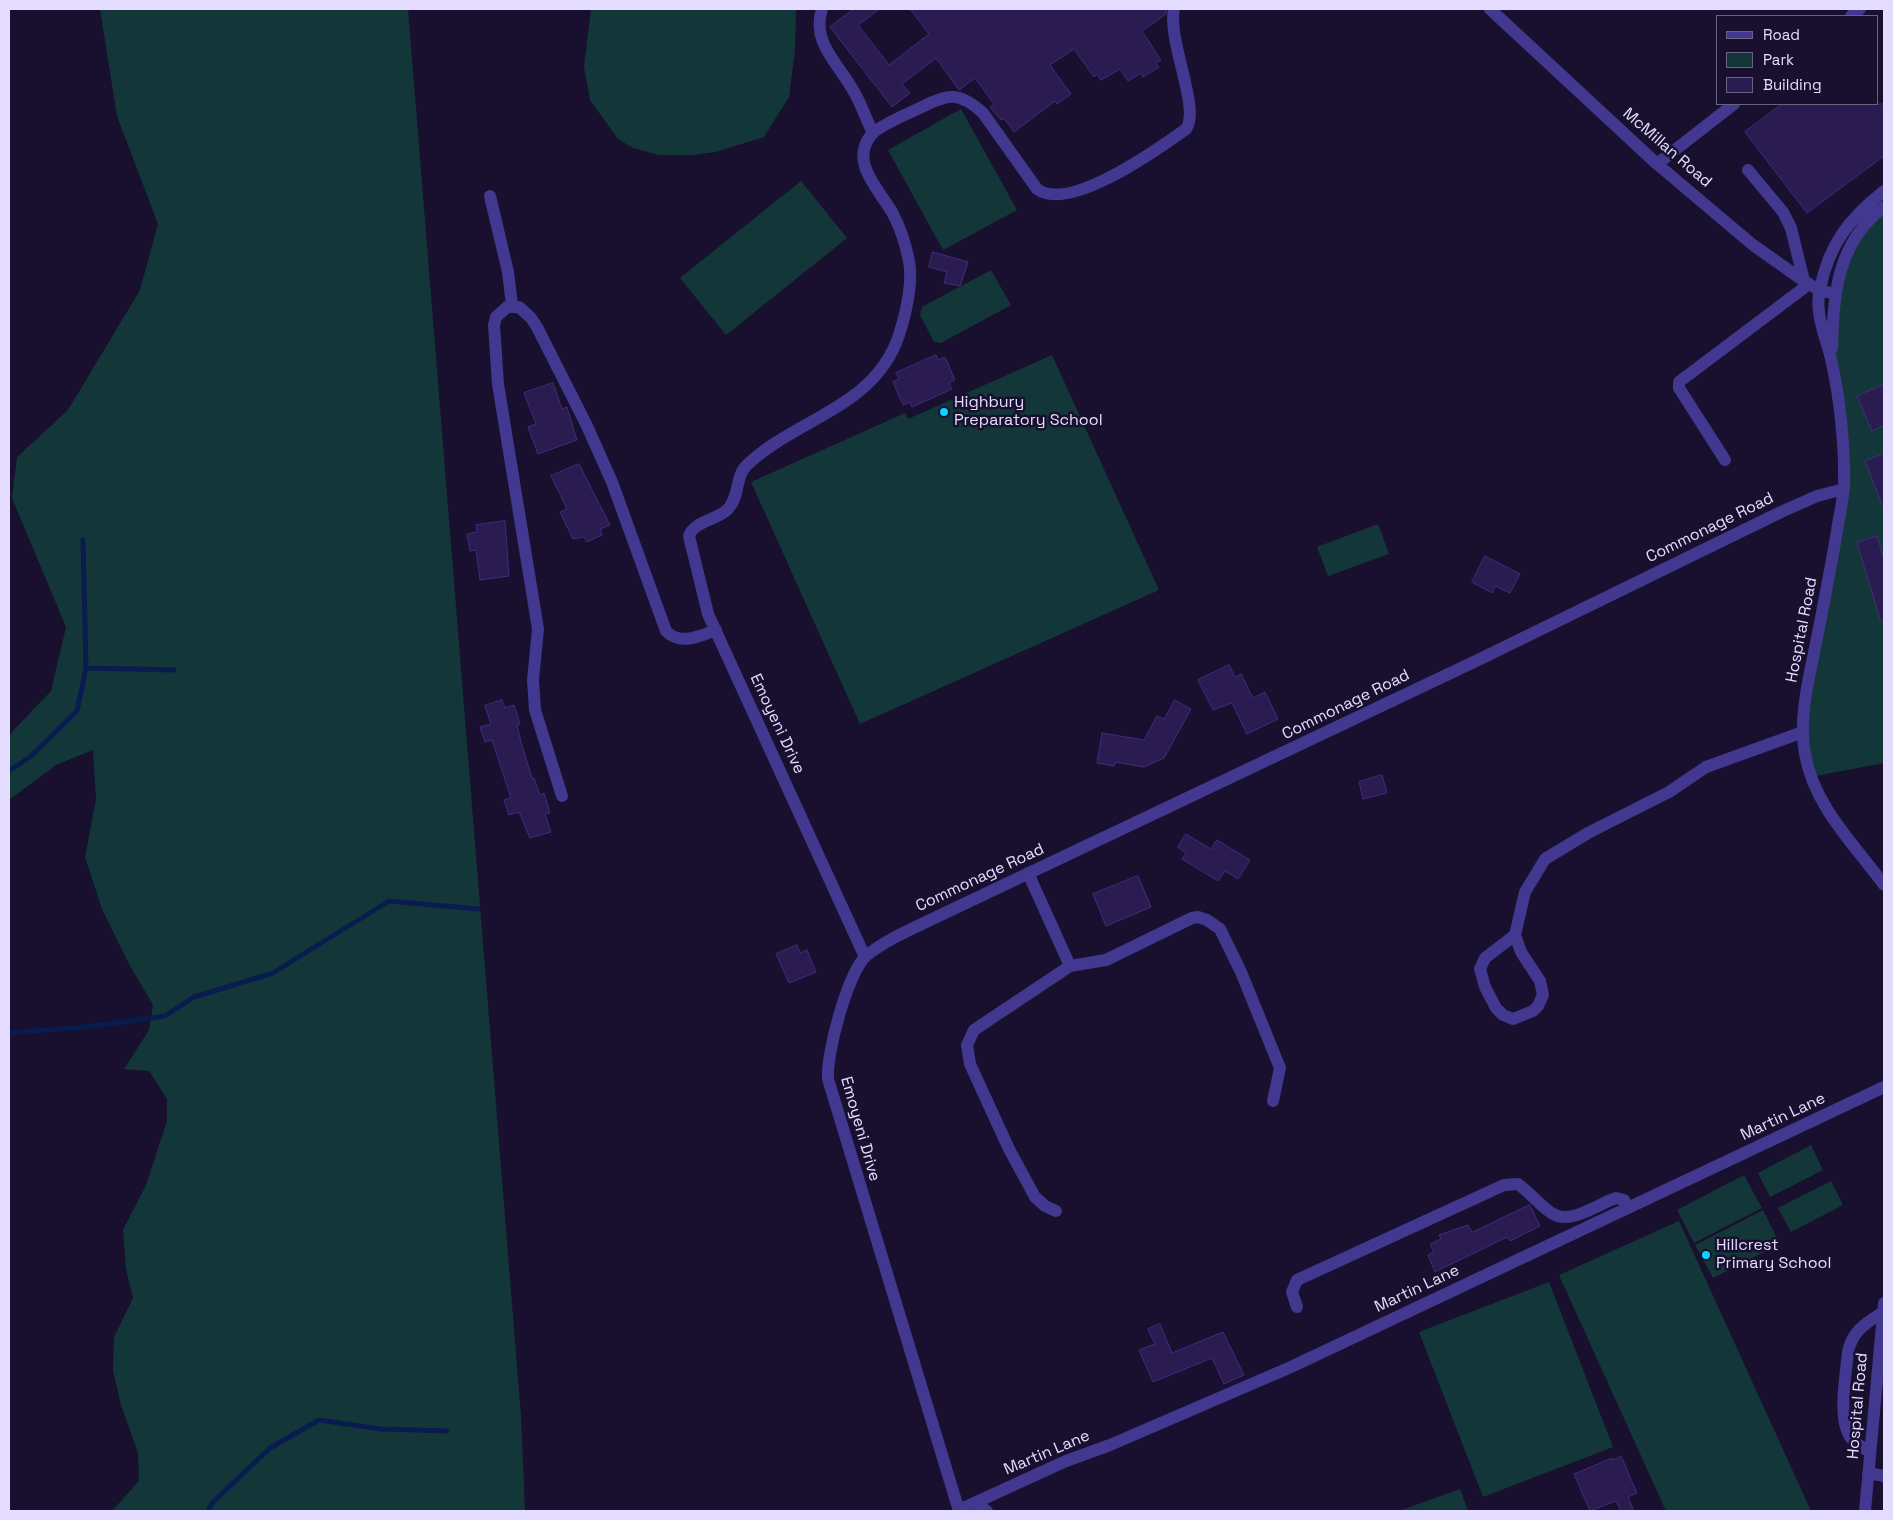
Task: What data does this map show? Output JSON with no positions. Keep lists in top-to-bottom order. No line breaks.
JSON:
{"streets":{"street":["McMillan Road","Commonage Road","Hospital Road","Emoyeni Drive","Martin Lane"]},"crossings":[["McMillan Road","Hospital Road"],["Commonage Road","Hospital Road"],["Commonage Road","Emoyeni Drive"],["Emoyeni Drive","Martin Lane"]],"places":["Highbury Preparatory School","Hillcrest Primary School"],"legend":["Road","Park","Building"]}
